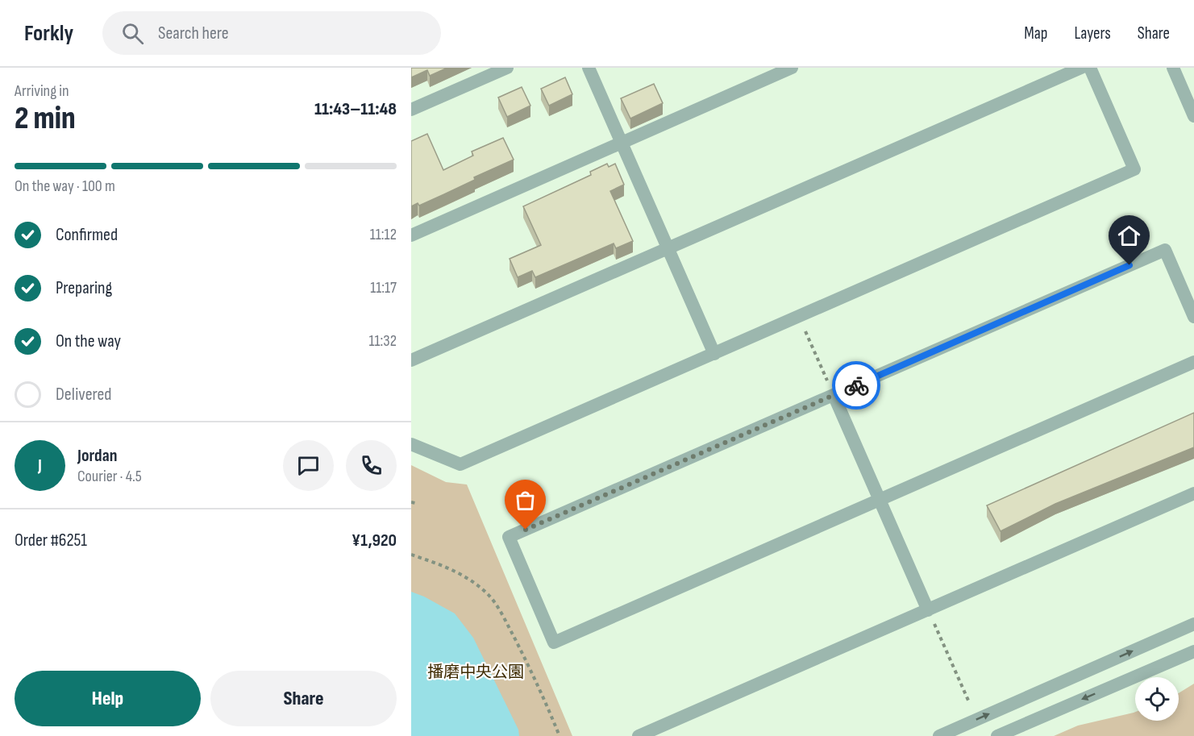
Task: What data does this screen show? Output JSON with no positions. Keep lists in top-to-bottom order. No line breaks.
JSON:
{"parks":["播磨中央公園"],"page":{"header":"Forkly","search":"Search here","nav":["Map","Layers","Share"],"heading":["2 min","Arriving in","11:43–11:48"],"panel":["Jordan","Courier · 4.5","Order #6251","¥1,920"],"bar":"On the way · 100 m","list":[["Confirmed","11:12"],["Preparing","11:17"],["On the way","11:32"],"Delivered"],"round":"J","buttons":["Help","Share"]}}
